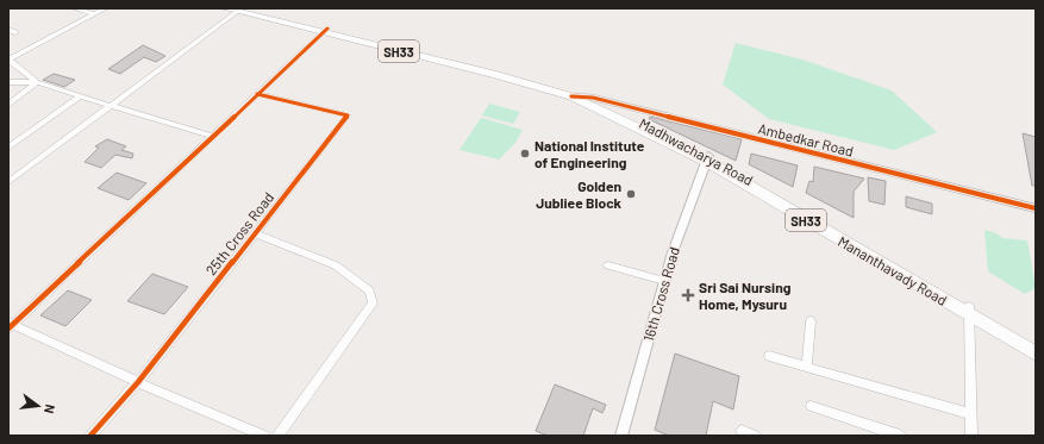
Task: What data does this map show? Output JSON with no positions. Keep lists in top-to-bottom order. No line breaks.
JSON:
{"streets":{"main road":["SH33","Madhwacharya Road","Mananthavady Road"],"street":["Ambedkar Road","25th Cross Road","16th Cross Road"]},"crossings":[["Ambedkar Road","Madhwacharya Road"],["Ambedkar Road","Mananthavady Road"],["Madhwacharya Road","Mananthavady Road"],["Madhwacharya Road","16th Cross Road"],["Mananthavady Road","16th Cross Road"]],"places":{"other":["National Institute of Engineering","Golden Jubliee Block"],"health":["Sri Sai Nursing Home, Mysuru"]},"north":"right"}
